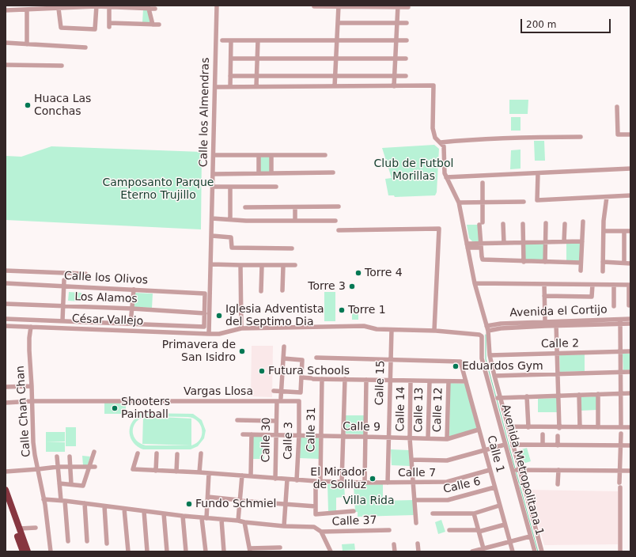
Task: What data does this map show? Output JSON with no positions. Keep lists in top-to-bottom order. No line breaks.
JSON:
{"streets":{"street":["Calle los Almendras","Calle los Olivos","Los Alamos","Avenida el Cortijo","César Vallejo","Calle 2","Calle 15","Vargas Llosa","Calle 14","Calle 13","Calle 12","Calle Chan Chan","Calle 9","Calle 31","Calle 30","Calle 3","Calle 1","Avenida Metropolitana 1","Calle 7","Calle 6","Calle 37"]},"crossings":[["Calle los Almendras","César Vallejo"],["Calle los Olivos","Los Alamos"],["Avenida el Cortijo","Avenida Metropolitana 1"],["César Vallejo","Calle 15"],["César Vallejo","Calle Chan Chan"],["César Vallejo","Avenida Metropolitana 1"],["Calle 2","Avenida Metropolitana 1"],["Calle 15","Calle 9"],["Calle 15","Calle 1"],["Calle 15","Calle 7"],["Vargas Llosa","Calle Chan Chan"],["Vargas Llosa","Calle 30"],["Vargas Llosa","Calle 3"],["Calle 14","Calle 9"],["Calle 14","Calle 7"],["Calle 14","Calle 6"],["Calle 13","Calle 9"],["Calle 12","Calle 9"],["Calle 9","Calle 31"],["Calle 9","Calle 30"],["Calle 9","Calle 3"],["Calle 9","Calle 1"],["Calle 31","Calle 7"],["Calle 30","Calle 7"],["Calle 3","Calle 7"],["Calle 1","Calle 7"],["Calle 1","Calle 6"]],"parks":["Club de Futbol Morillas","Camposanto Parque Eterno Trujillo","Villa Rida"],"places":["Huaca Las Conchas","Torre 4","Torre 3","Torre 1","Iglesia Adventista del Septimo Dia","Primavera de San Isidro","Eduardos Gym","Futura Schools","Shooters Paintball","El Mirador de Soliluz","Fundo Schmiel"],"scale_bar":"200 m"}
